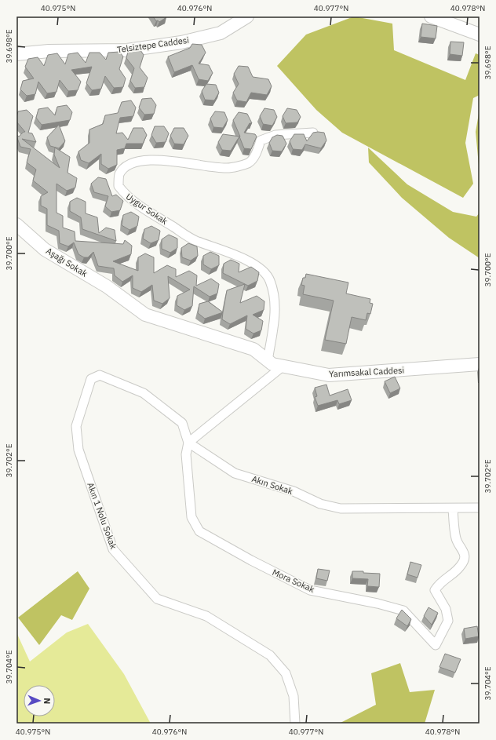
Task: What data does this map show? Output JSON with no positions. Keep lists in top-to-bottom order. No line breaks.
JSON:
{"streets":{"street":["Telsiztepe Caddesi","Uygur Sokak","Aşağı Sokak","Yarımsakal Caddesi","Akın Sokak","Akın 1 Nolu Sokak","Mora Sokak"]},"crossings":[["Uygur Sokak","Yarımsakal Caddesi"],["Aşağı Sokak","Yarımsakal Caddesi"],["Akın Sokak","Akın 1 Nolu Sokak"],["Akın Sokak","Mora Sokak"],["Akın 1 Nolu Sokak","Mora Sokak"]],"north":"right","coordinates":["40.975°N","40.976°N","40.977°N","40.978°N","39.698°E","39.700°E","39.702°E","39.704°E"]}
